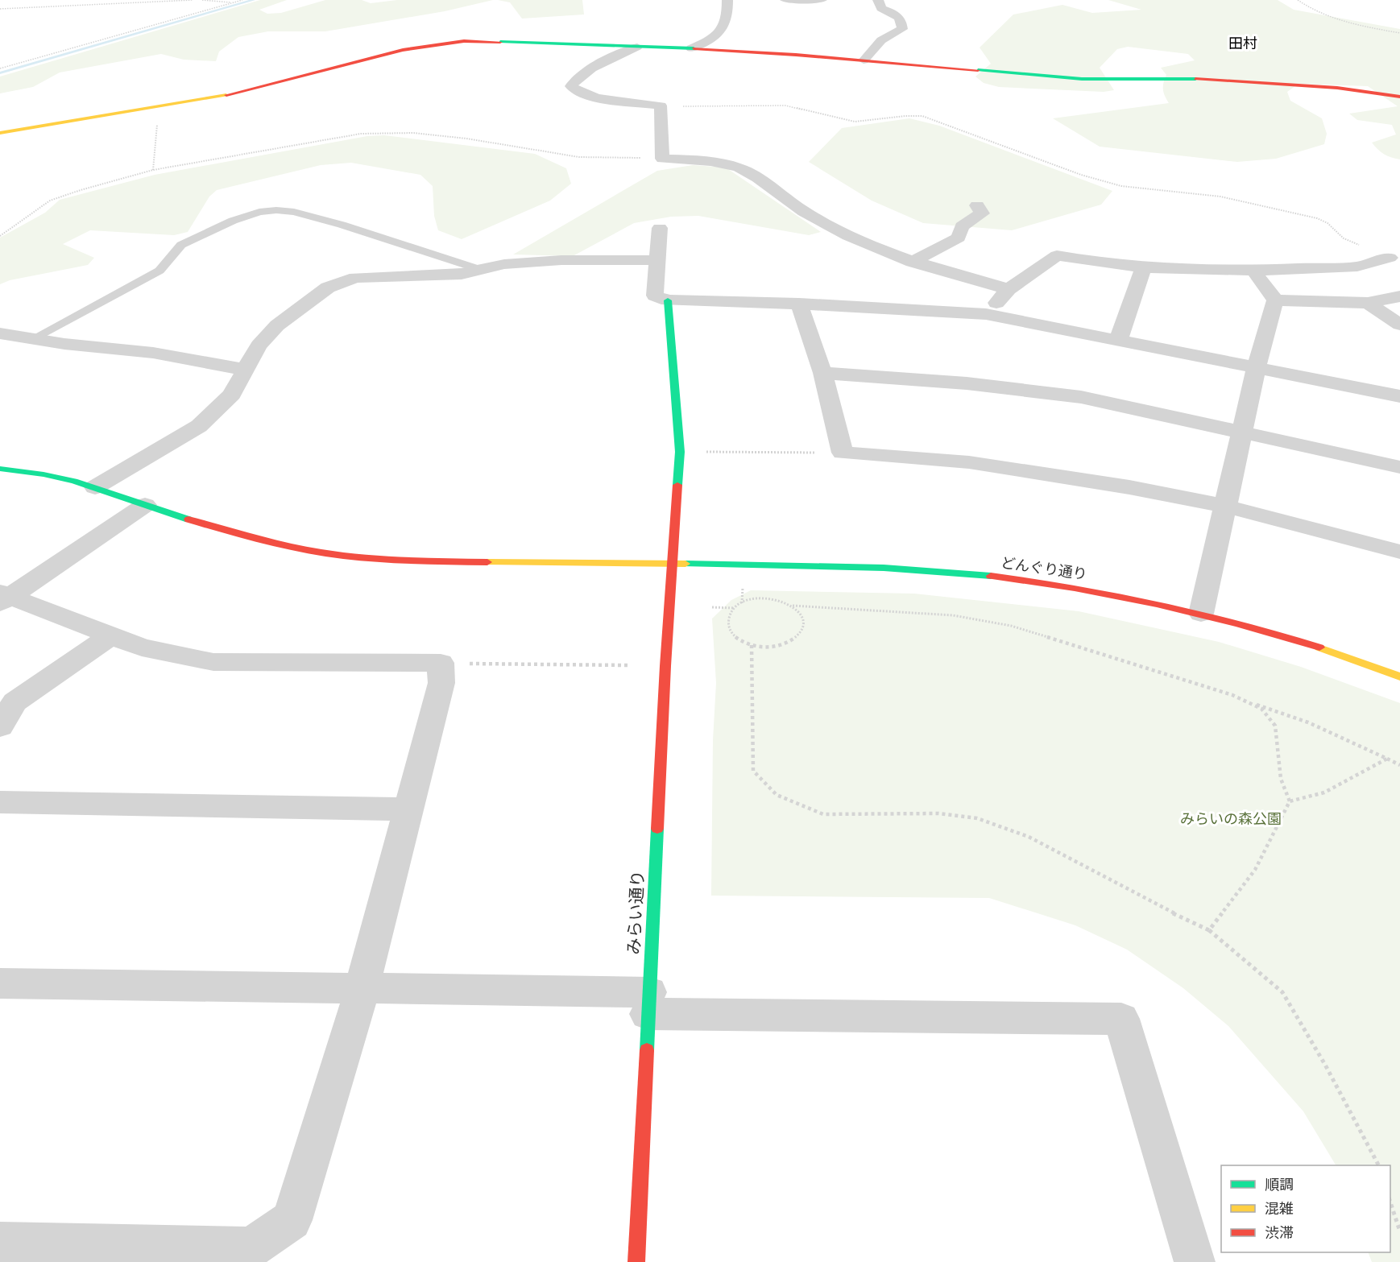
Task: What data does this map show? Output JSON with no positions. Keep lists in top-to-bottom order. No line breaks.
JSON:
{"streets":{"street":["どんぐり通り","みらい通り"]},"crossings":[["どんぐり通り","みらい通り"]],"districts":["田村"],"parks":["みらいの森公園"],"legend":["順調","混雑","渋滞"]}
